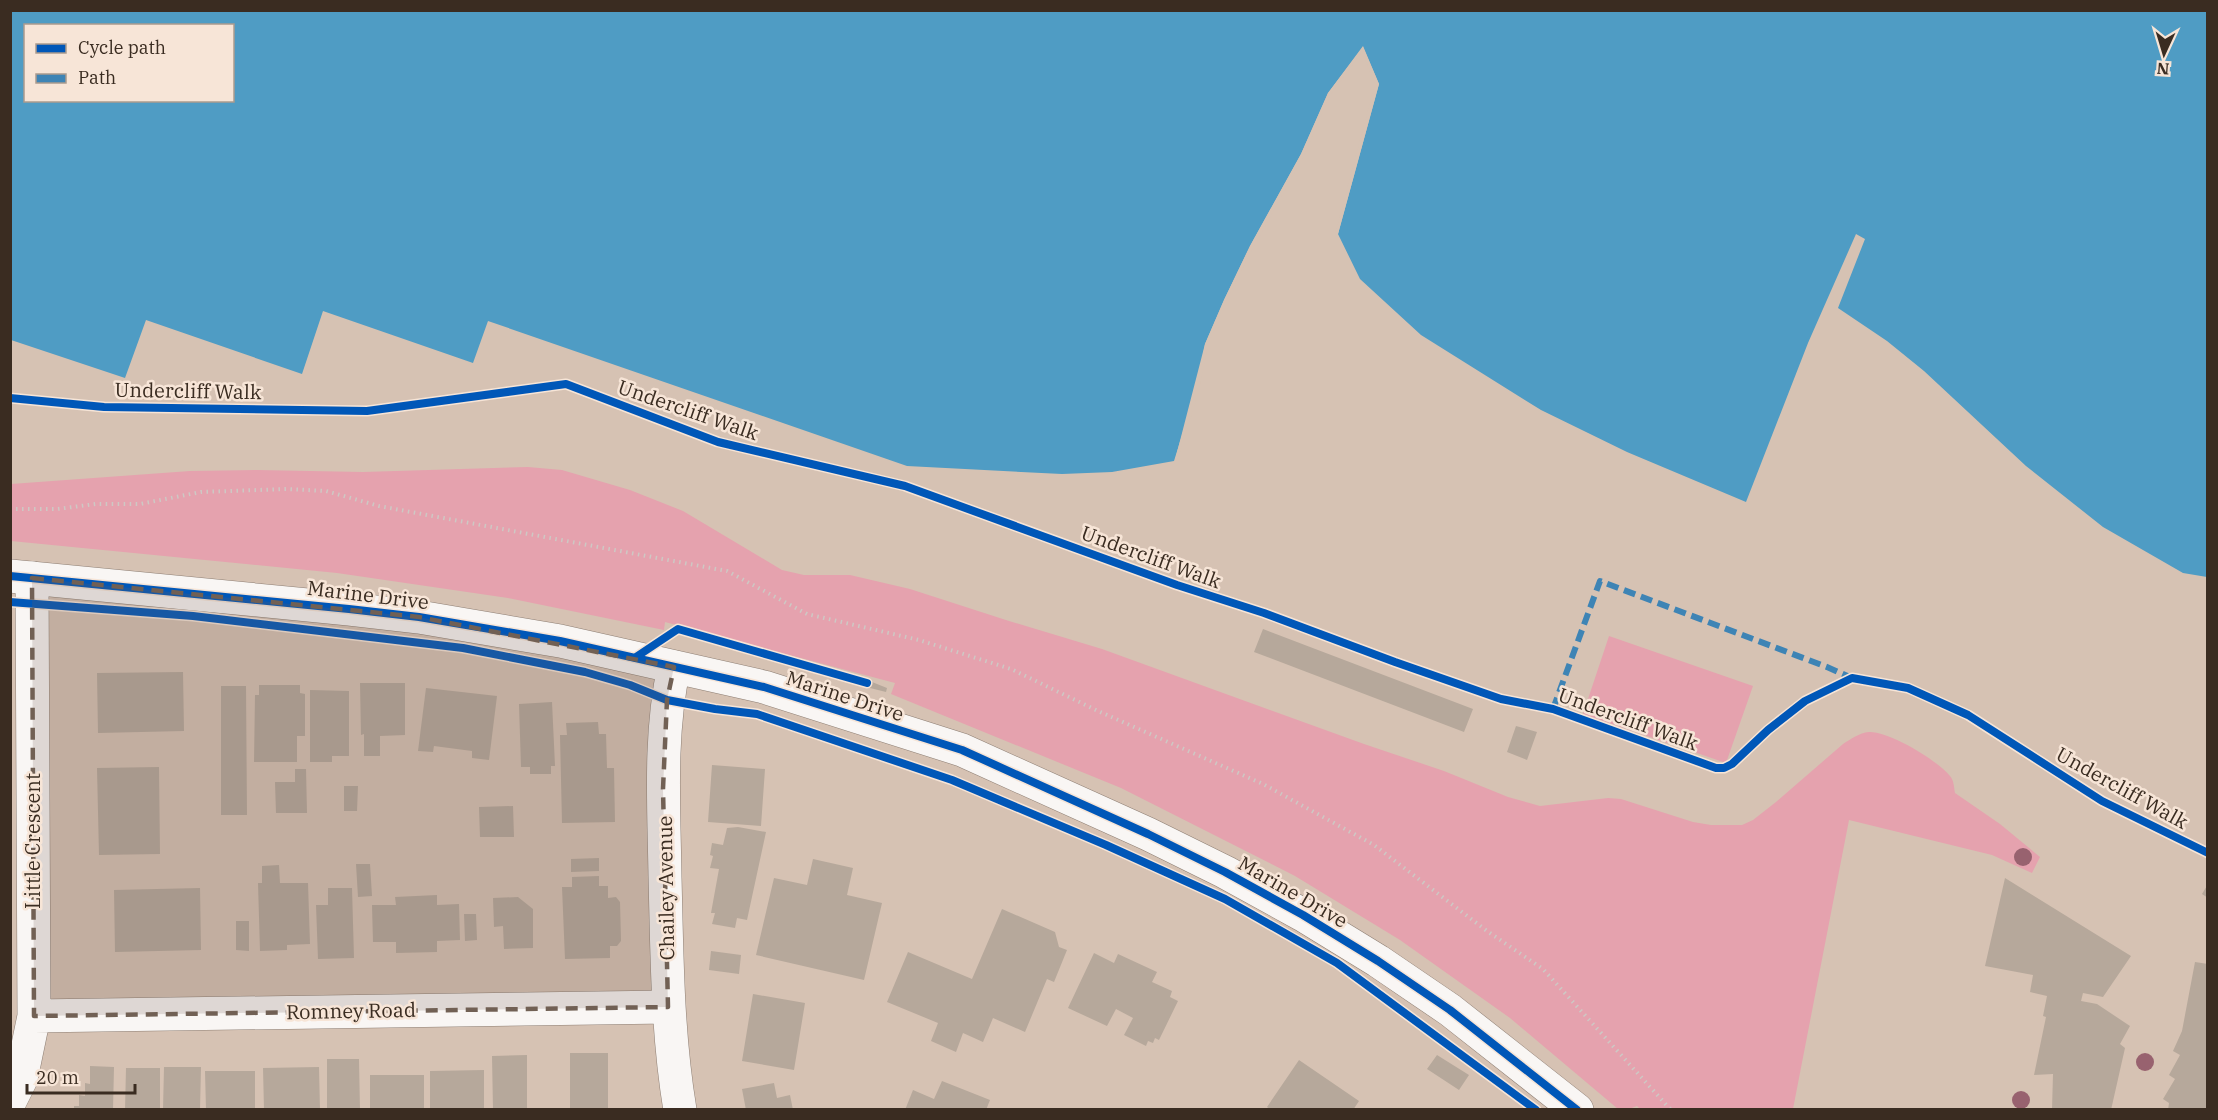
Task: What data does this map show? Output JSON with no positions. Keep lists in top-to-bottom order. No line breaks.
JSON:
{"streets":{"main road":["Marine Drive","Little Crescent","Chailey Avenue","Romney Road"],"cycle path":["Undercliff Walk"]},"crossings":[["Marine Drive","Little Crescent"],["Marine Drive","Chailey Avenue"],["Little Crescent","Romney Road"],["Chailey Avenue","Romney Road"]],"legend":["Cycle path","Path"],"scale_bar":"20 m","north":"bottom"}
